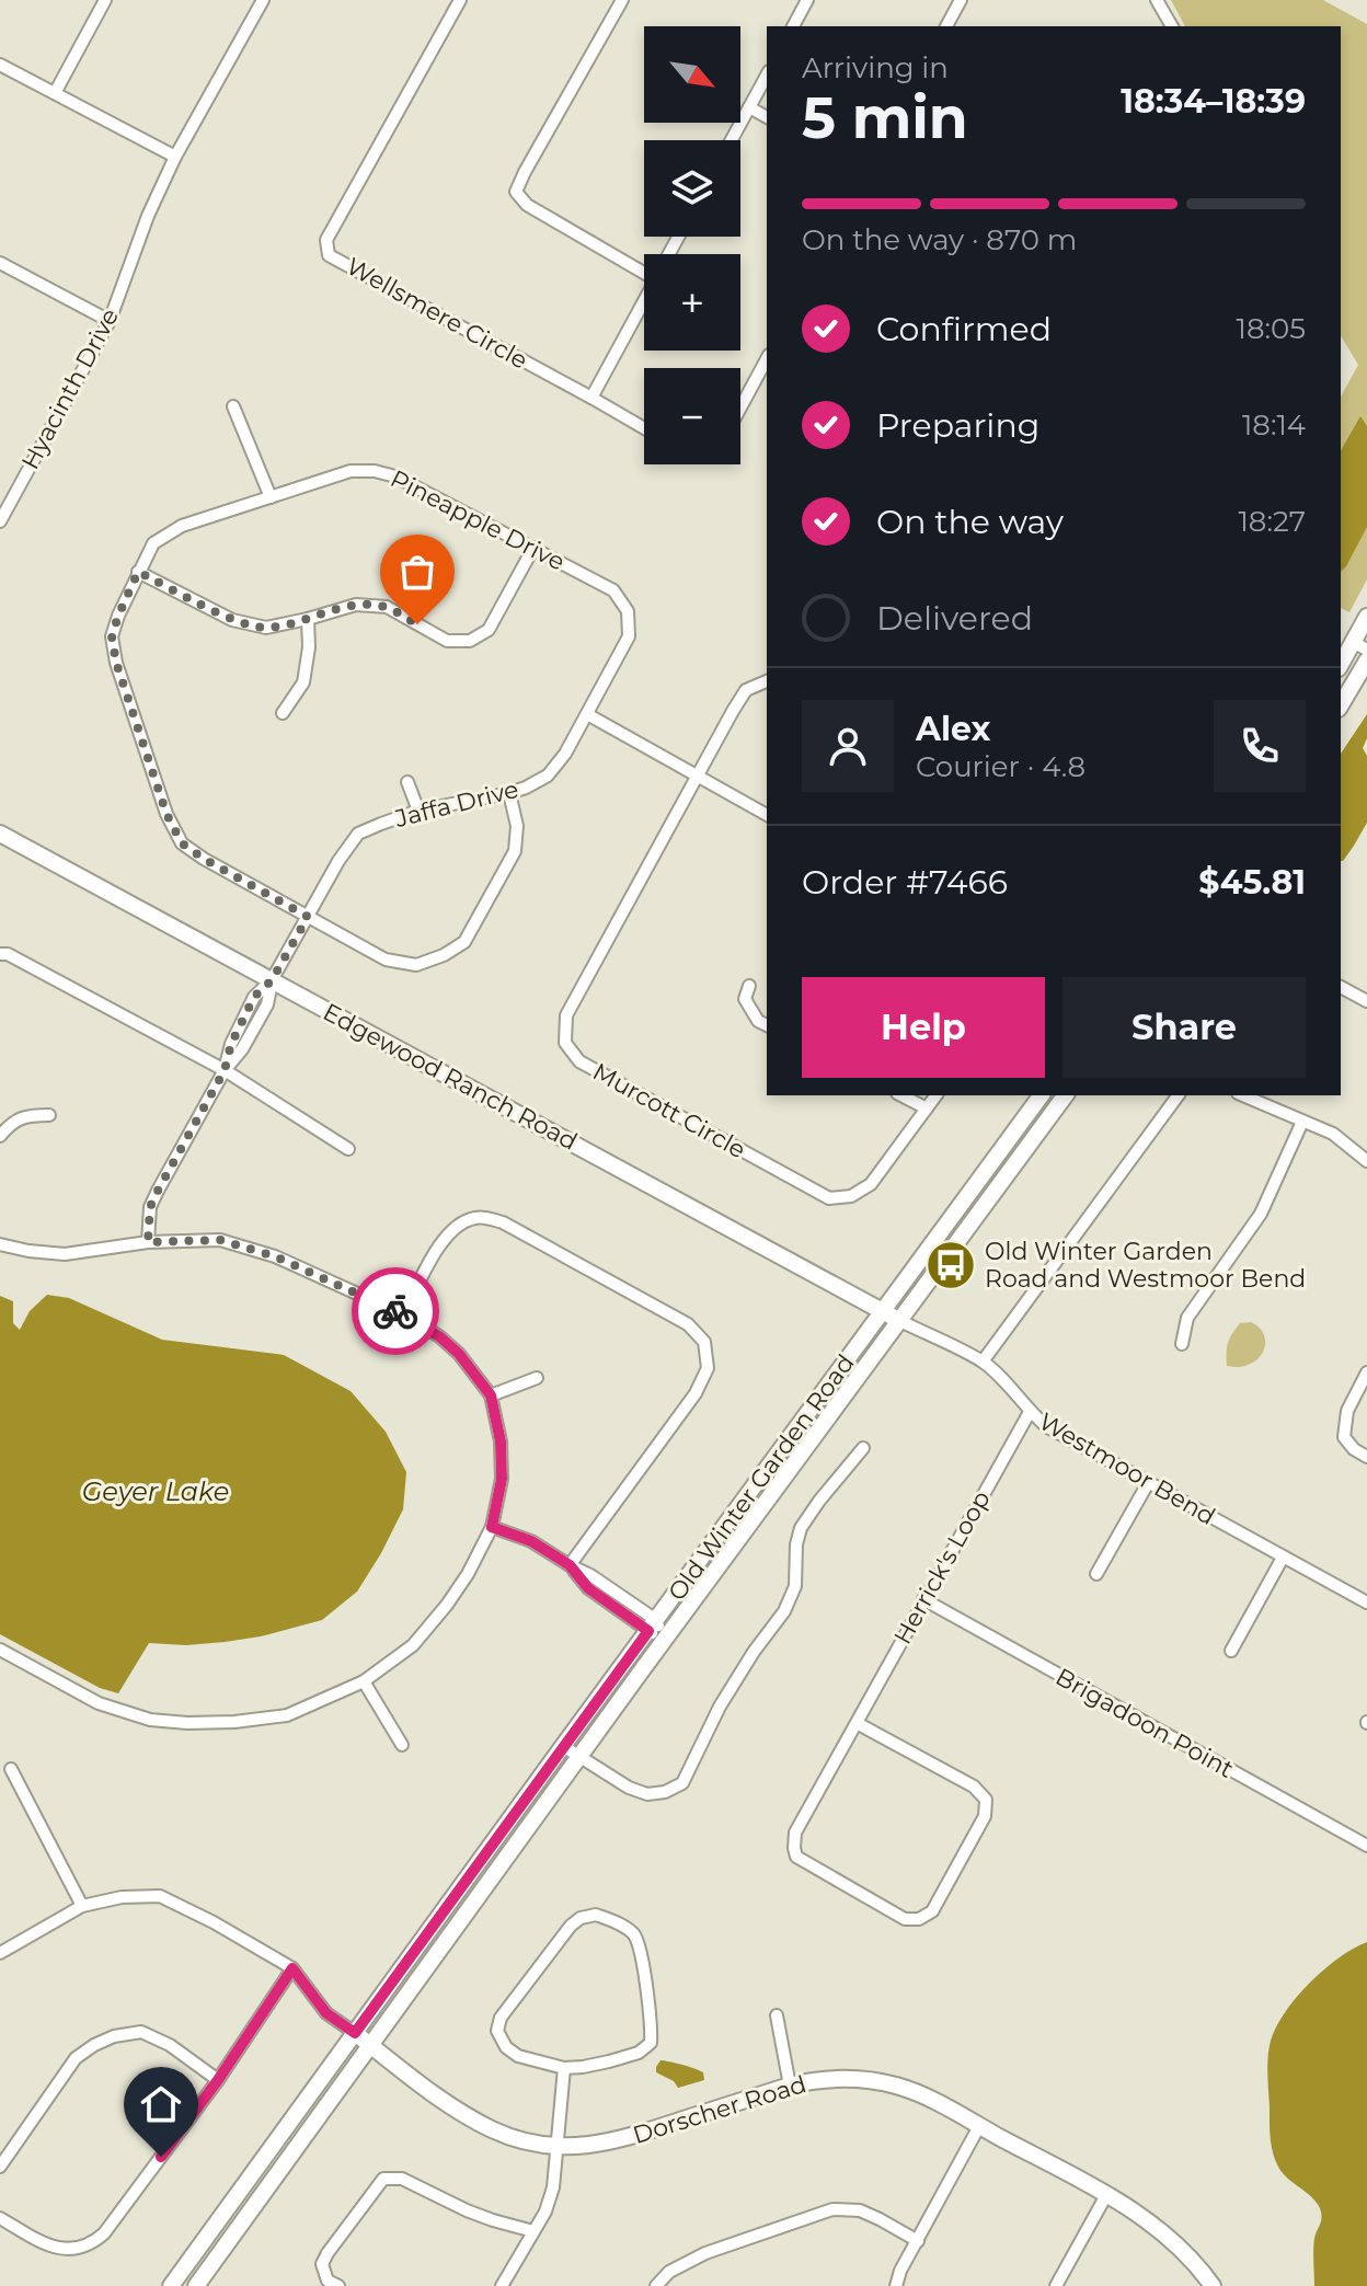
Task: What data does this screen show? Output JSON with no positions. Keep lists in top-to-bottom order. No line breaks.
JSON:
{"streets":{"main road":["Edgewood Ranch Road","Old Winter Garden Road","Dorscher Road"],"street":["Wellsmere Circle","Hyacinth Drive","Pineapple Drive","Jaffa Drive","Murcott Circle","Westmoor Bend","Herrick's Loop","Brigadoon Point"]},"crossings":[["Pineapple Drive","Jaffa Drive"],["Jaffa Drive","Edgewood Ranch Road"],["Edgewood Ranch Road","Westmoor Bend"],["Edgewood Ranch Road","Old Winter Garden Road"],["Westmoor Bend","Old Winter Garden Road"],["Westmoor Bend","Herrick's Loop"],["Old Winter Garden Road","Dorscher Road"],["Herrick's Loop","Brigadoon Point"]],"water":["Geyer Lake"],"places":{"bus stop":["Old Winter Garden Road and Westmoor Bend"]},"north":"bottom right","page":{"map_buttons":["+","−"],"heading":["5 min","Arriving in","18:34–18:39"],"panel":["Alex","Courier · 4.8","Order #7466","$45.81"],"bar":"On the way · 870 m","list":[["Confirmed","18:05"],["Preparing","18:14"],["On the way","18:27"],"Delivered"],"buttons":["Help","Share"]}}
